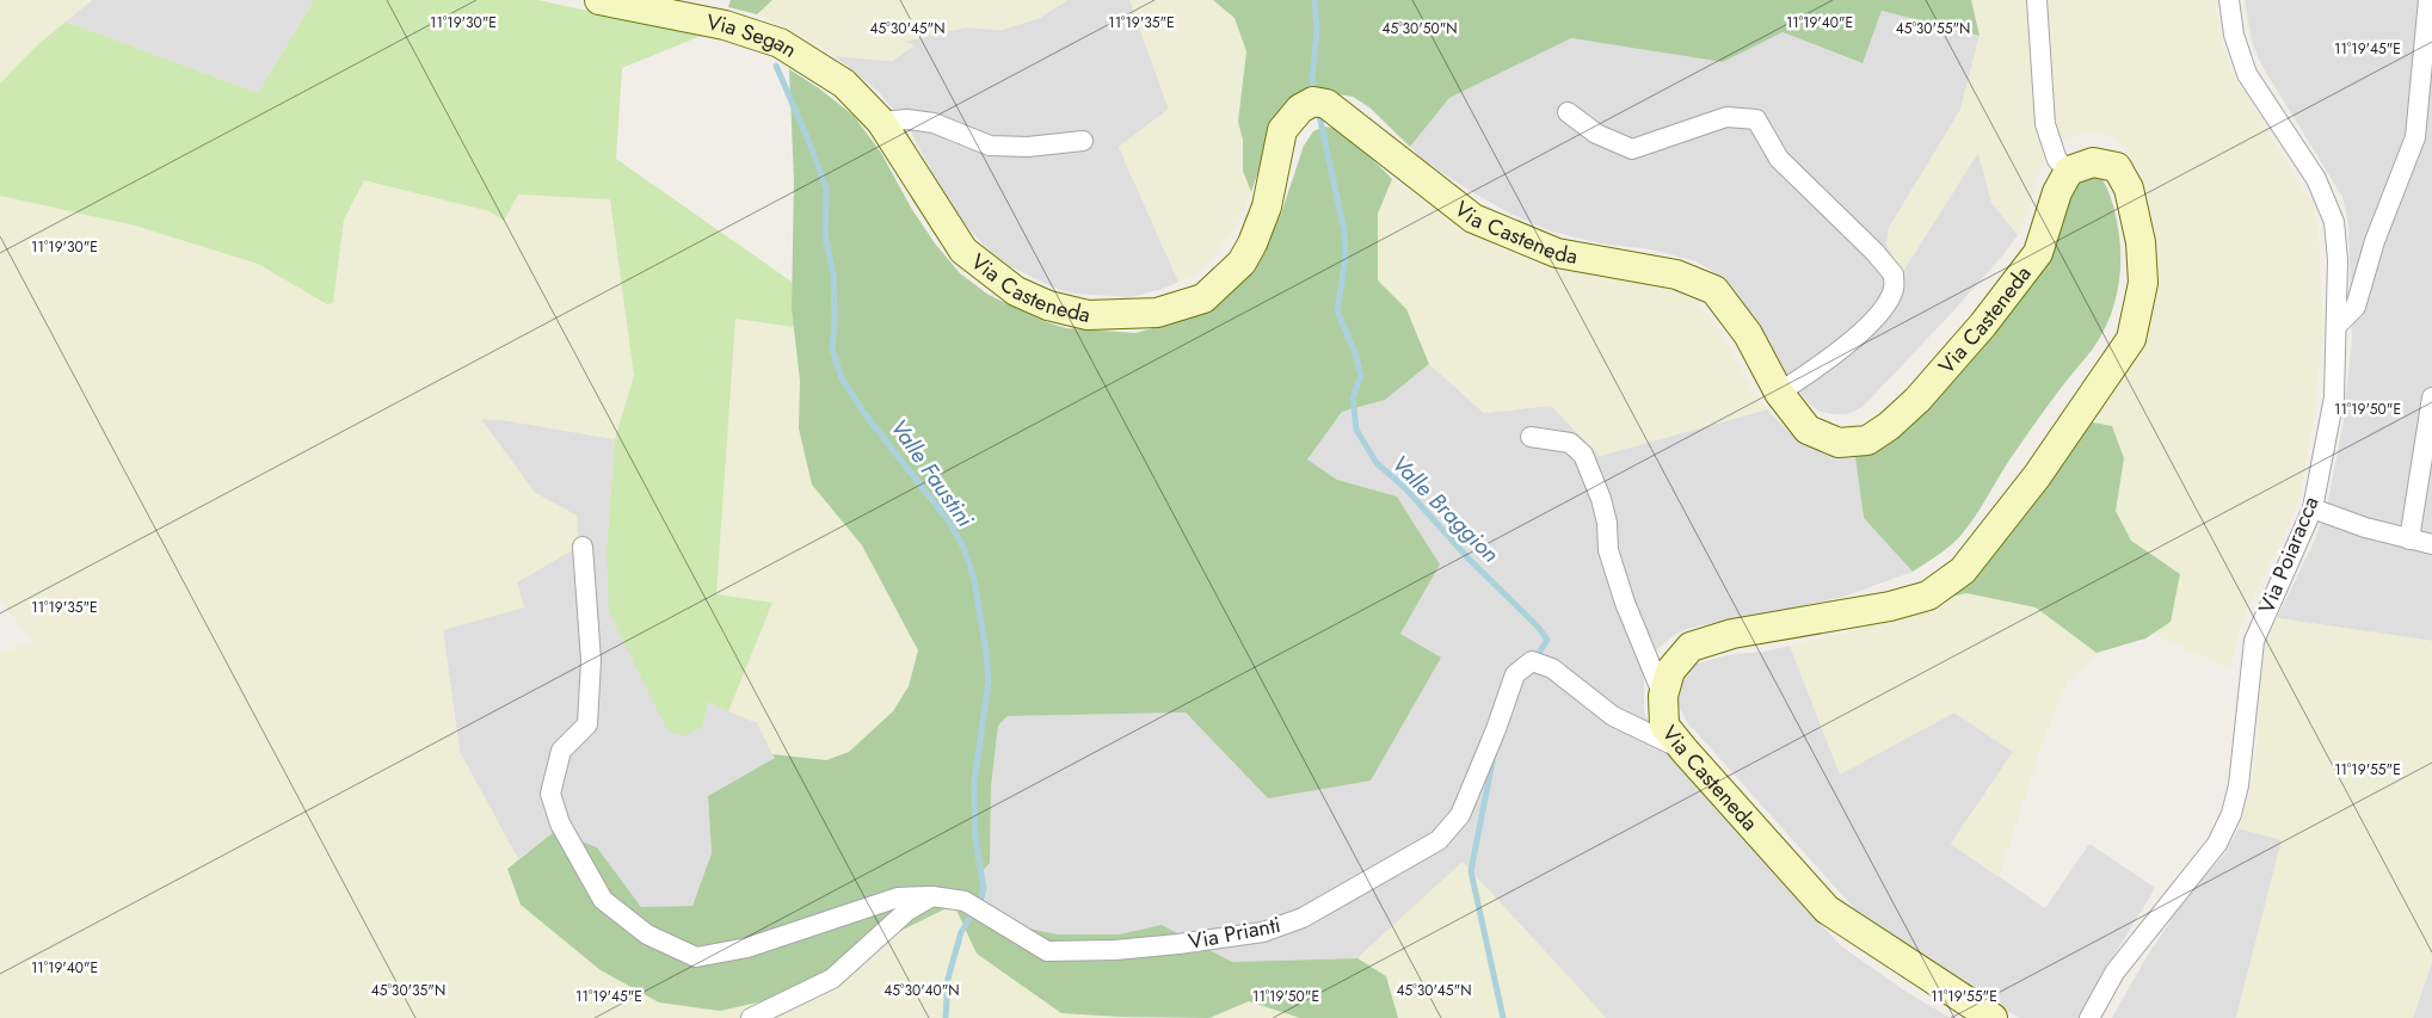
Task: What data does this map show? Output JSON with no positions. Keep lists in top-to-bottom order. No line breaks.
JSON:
{"streets":{"street":["Via Segan","Via Casteneda","Via Poiaracca","Via Prianti"]},"crossings":[["Via Segan","Via Casteneda"],["Via Casteneda","Via Prianti"]],"water":["Valle Faustini","Valle Braggion"],"coordinates":["11°19'35\"E","11°19'40\"E","11°19'30\"E","45°30'45\"N","45°30'50\"N","45°30'55\"N","11°19'45\"E","11°19'50\"E","11°19'55\"E","45°30'35\"N","45°30'40\"N"]}
